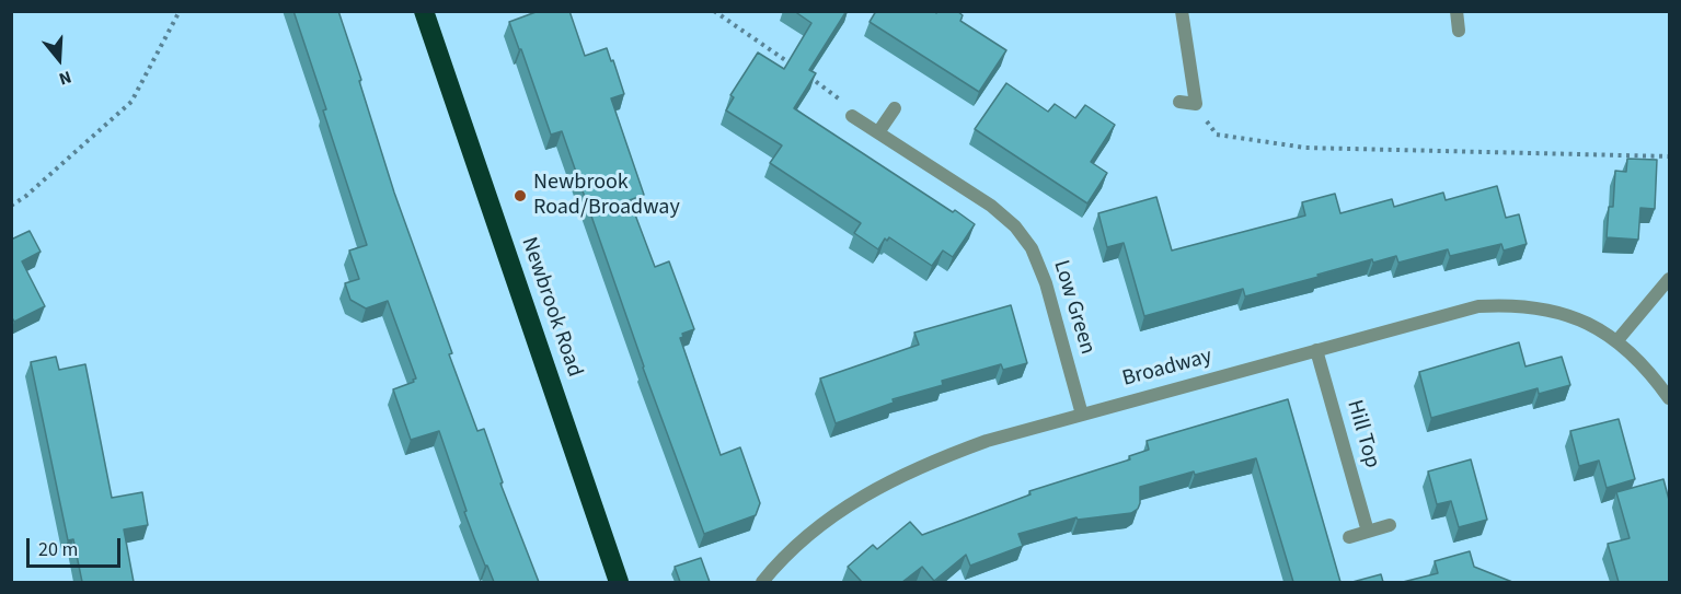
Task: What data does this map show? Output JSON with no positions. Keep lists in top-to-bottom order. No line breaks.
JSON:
{"streets":{"highway":["Newbrook Road"],"street":["Low Green","Broadway","Hill Top"]},"crossings":[["Low Green","Broadway"],["Broadway","Hill Top"]],"places":["Newbrook Road/Broadway"],"scale_bar":"20 m","north":"bottom"}
